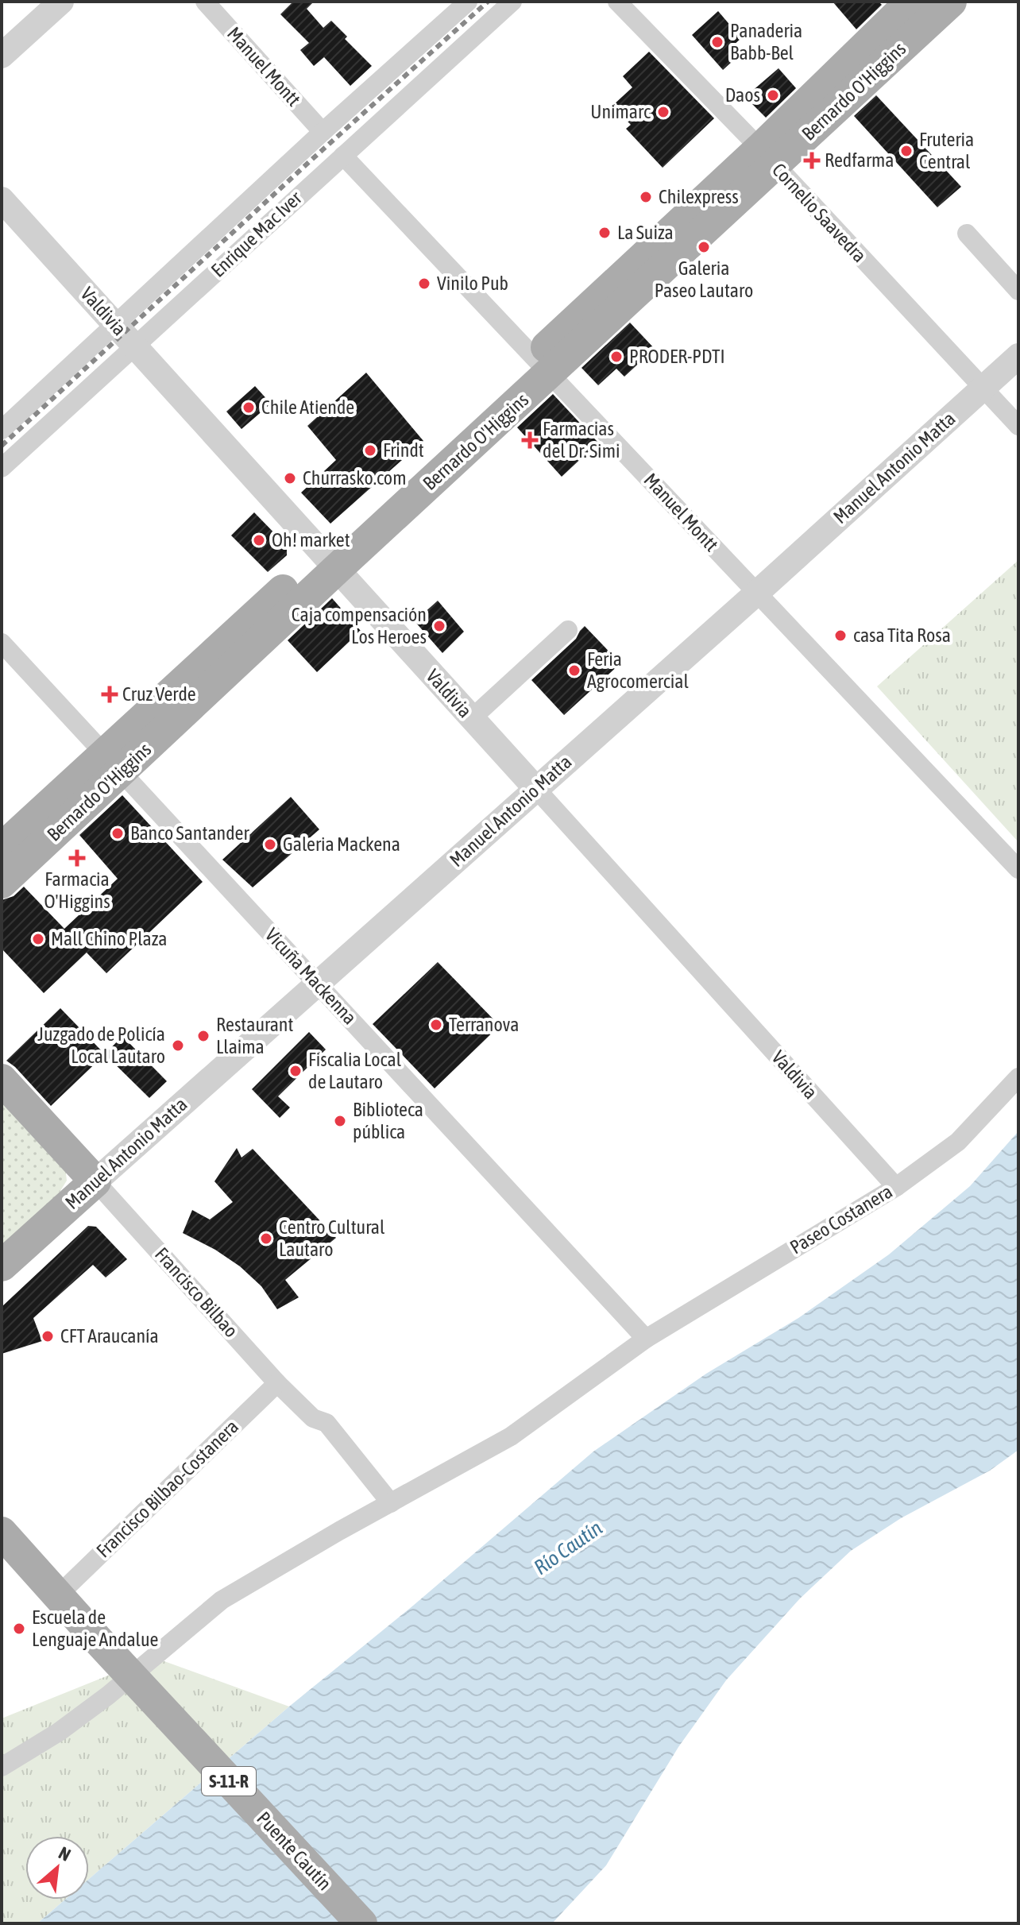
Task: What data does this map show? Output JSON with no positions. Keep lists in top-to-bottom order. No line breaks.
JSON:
{"streets":{"main road":["Bernardo O'Higgins","Manuel Antonio Matta","Francisco Bilbao","S-11-R","Puente Cautín"],"street":["Manuel Montt","Cornelio Saavedra","Enrique Mac Iver","Valdivia","Vicuña Mackenna","Paseo Costanera","Francisco Bilbao-Costanera"]},"crossings":[["Manuel Montt","Bernardo O'Higgins"],["Manuel Montt","Enrique Mac Iver"],["Manuel Montt","Manuel Antonio Matta"],["Bernardo O'Higgins","Cornelio Saavedra"],["Bernardo O'Higgins","Valdivia"],["Bernardo O'Higgins","Vicuña Mackenna"],["Cornelio Saavedra","Manuel Antonio Matta"],["Enrique Mac Iver","Valdivia"],["Valdivia","Manuel Antonio Matta"],["Valdivia","Paseo Costanera"],["Manuel Antonio Matta","Vicuña Mackenna"],["Manuel Antonio Matta","Francisco Bilbao"],["Vicuña Mackenna","Paseo Costanera"],["Paseo Costanera","Francisco Bilbao"],["Francisco Bilbao","Francisco Bilbao-Costanera"],["Francisco Bilbao-Costanera","S-11-R"],["Francisco Bilbao-Costanera","Puente Cautín"],["S-11-R","Puente Cautín"]],"water":["Río Cautín"],"places":{"other":["Panaderia Babb-Bel","Daos","Unimarc","Fruteria Central","Chilexpress","La Suiza","Galeria Paseo Lautaro","Vinilo Pub","PRODER-PDTI","Chile Atiende","Frindt","Churrasko.com","Oh! market","Caja compensación Los Heroes","casa Tita Rosa","Feria Agrocomercial","Banco Santander","Galeria Mackena","Mall Chino Plaza","Terranova","Restaurant Llaima","Juzgado de Policía Local Lautaro","Fiscalia Local de Lautaro","Biblioteca pública","Centro Cultural Lautaro","CFT Araucanía","Escuela de Lenguaje Andalue"],"health":["Redfarma","Farmacias del Dr. Simi","Cruz Verde","Farmacia O'Higgins"]},"north":"top right"}
